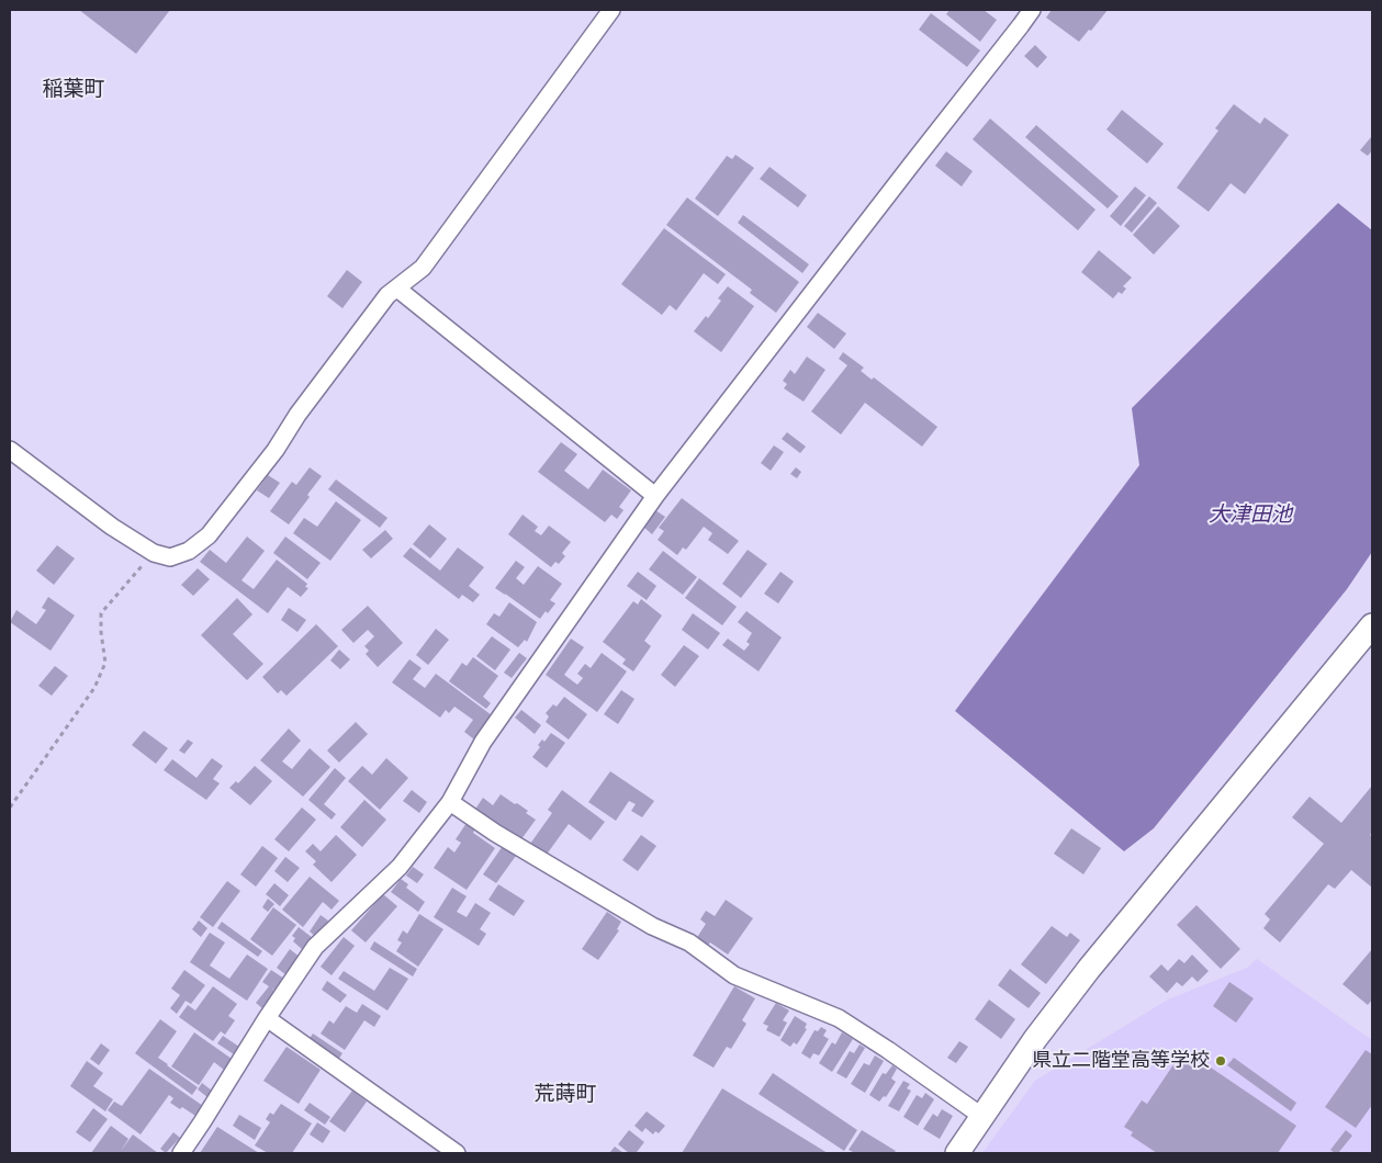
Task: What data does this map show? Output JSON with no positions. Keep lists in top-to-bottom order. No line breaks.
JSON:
{"districts":["稲葉町","荒蒔町"],"water":["大津田池"],"places":["県立二階堂高等学校"]}
